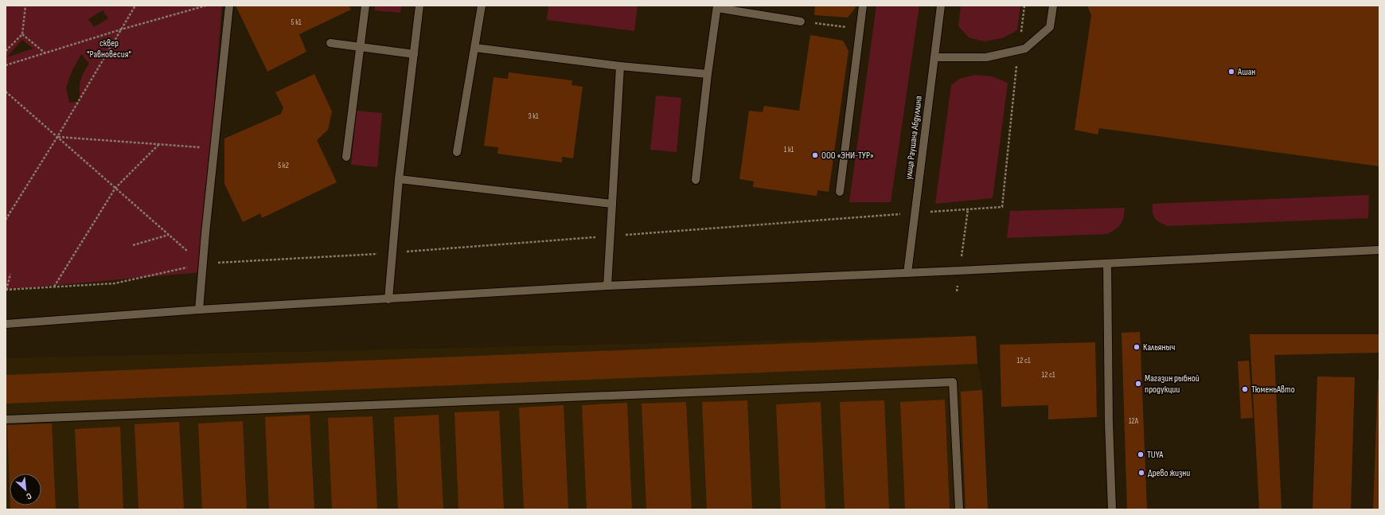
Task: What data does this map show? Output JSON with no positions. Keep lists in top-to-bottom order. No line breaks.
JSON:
{"streets":{"street":["улица Раушана Абдуллина"]},"parks":["сквер \"Равновесия\""],"places":["Ашан","ООО «ЭНИ-ТУР»","Кальяныч","Магазин рыбной продукции","ТюменьАвто","TUYA","Древо жизни"],"house_numbers":["5 к1","3 к1","1 к1","5 к2","12 с1","12 с1","12А"],"north":"bottom right"}
